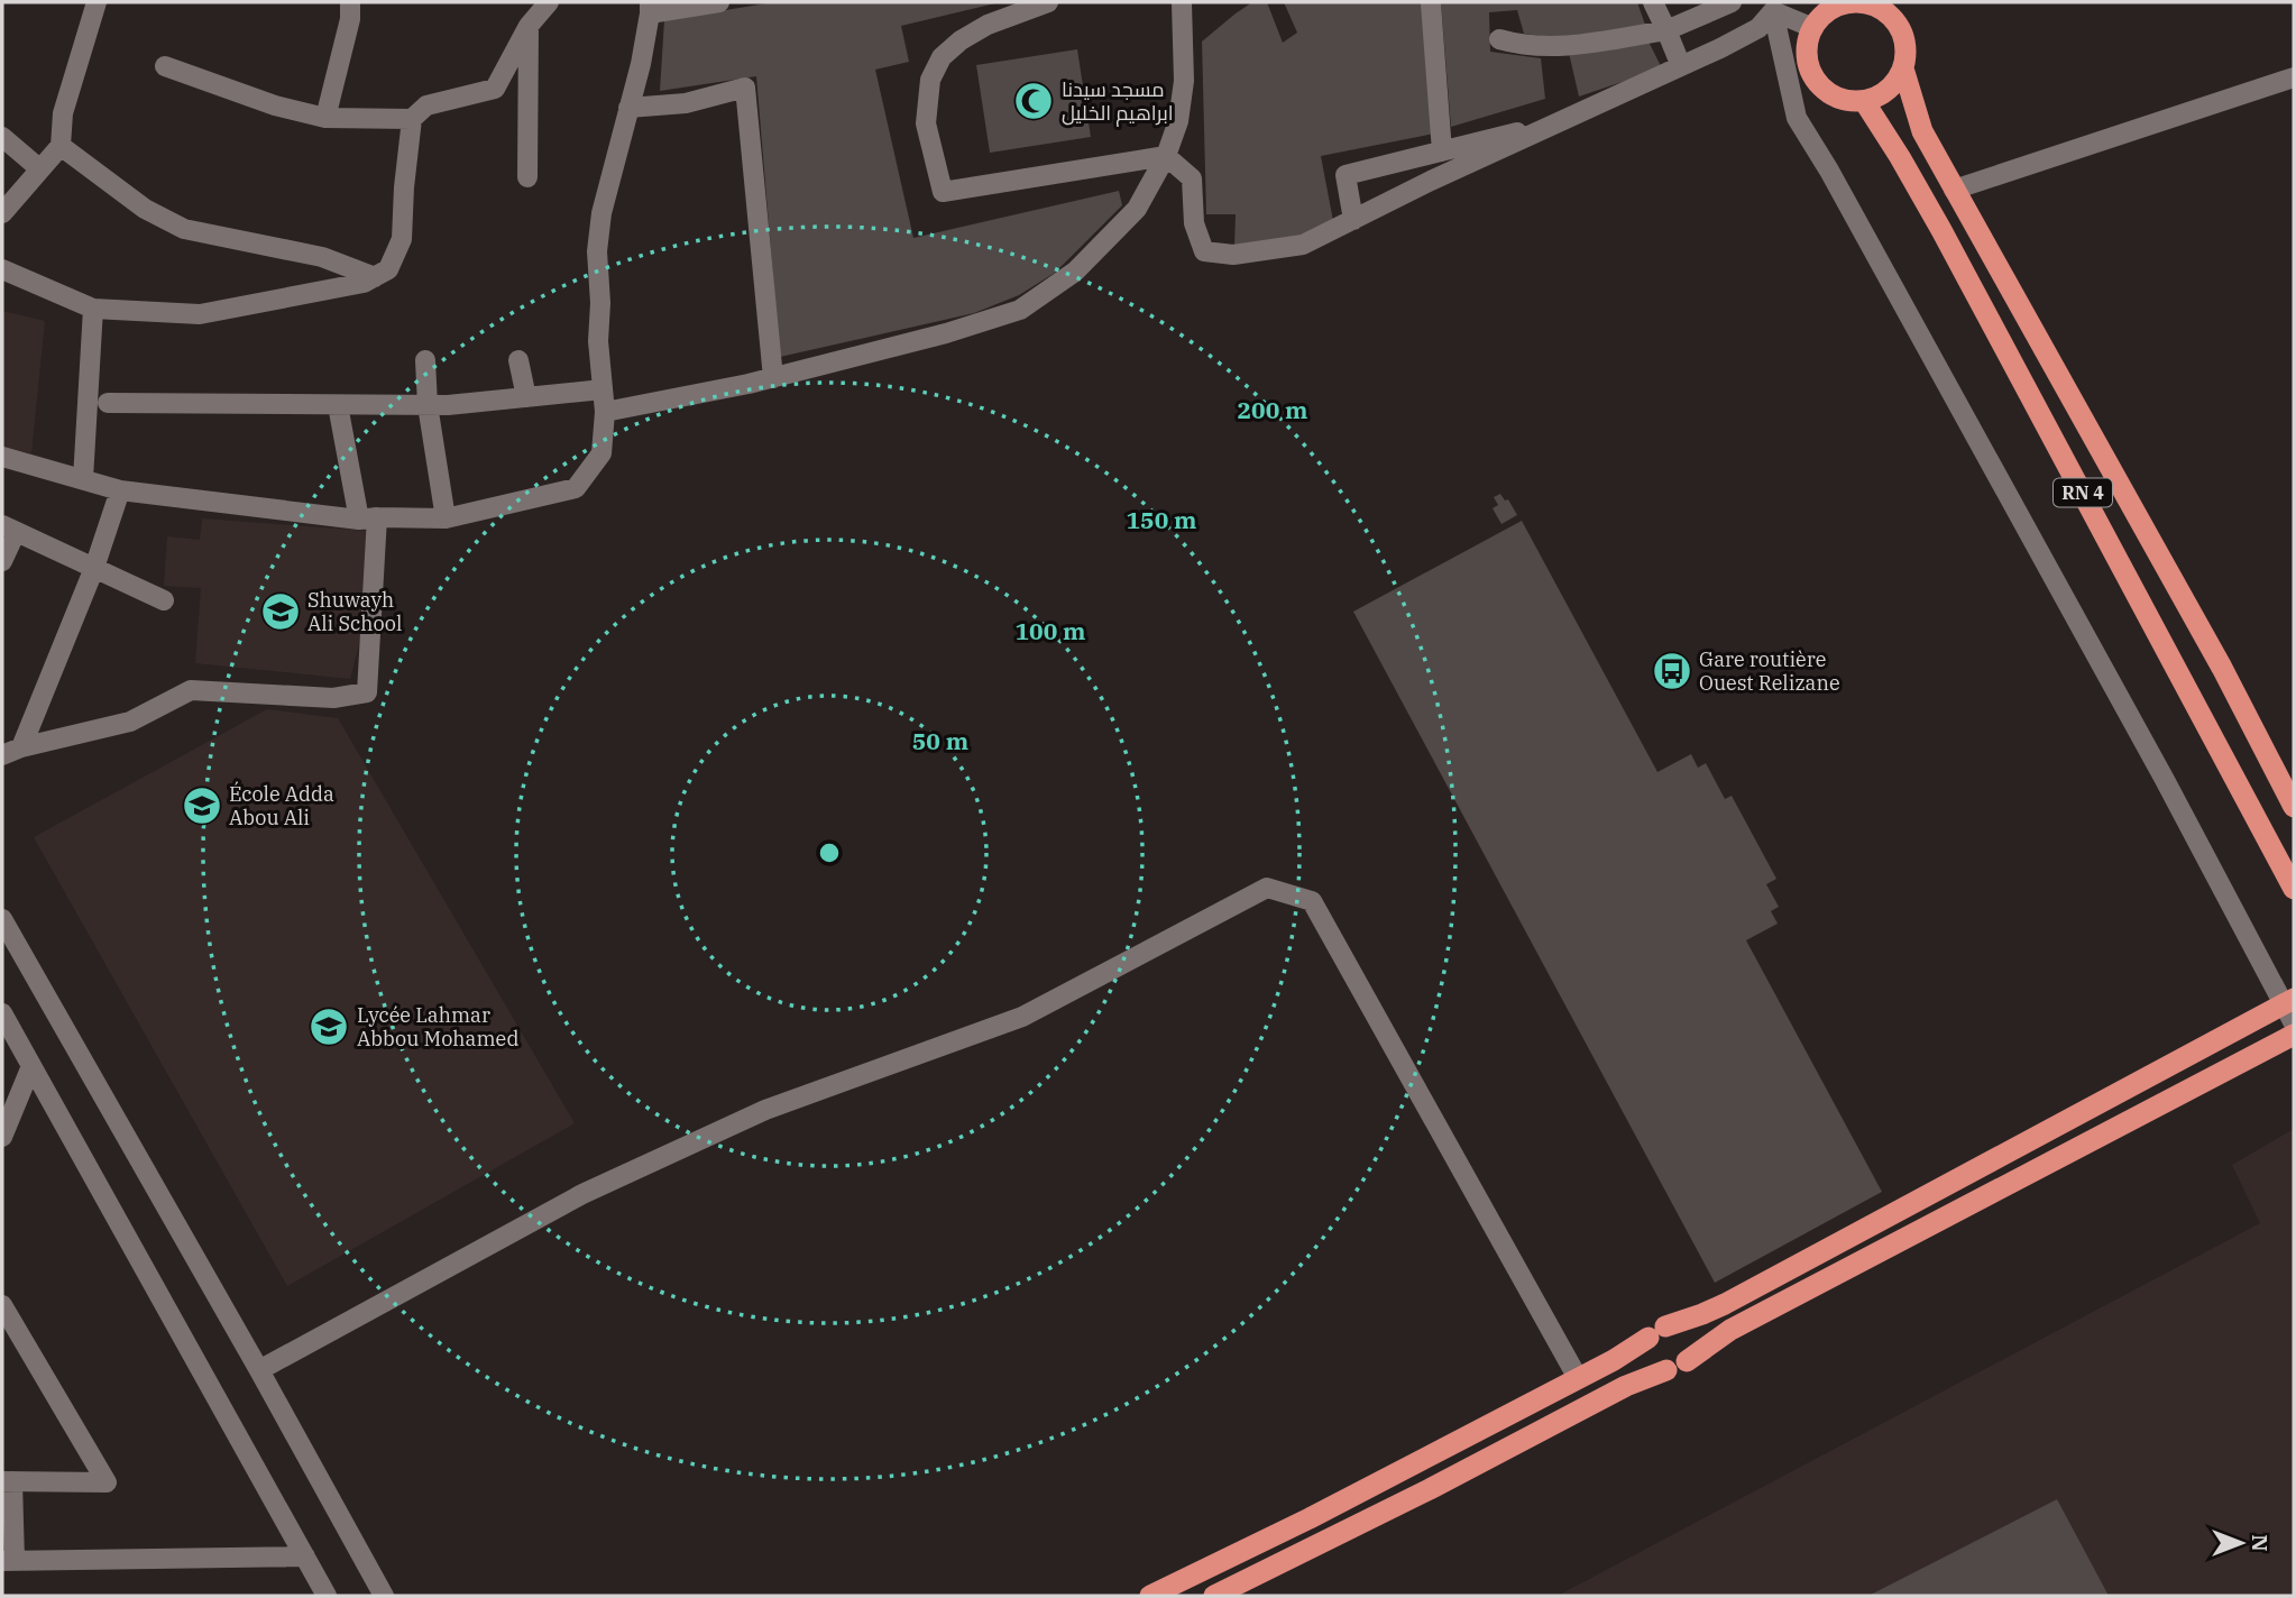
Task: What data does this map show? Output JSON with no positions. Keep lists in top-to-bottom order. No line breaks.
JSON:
{"streets":{"highway":["RN 4"]},"places":{"mosque":["مسجد سيدنا ابراهيم الخليل"],"school or university":["Shuwayh Ali School","École Adda Abou Ali","Lycée Lahmar Abbou Mohamed"],"bus stop":["Gare routière Ouest Relizane"]},"north":"right","rings":["200 m","150 m","100 m","50 m"]}
